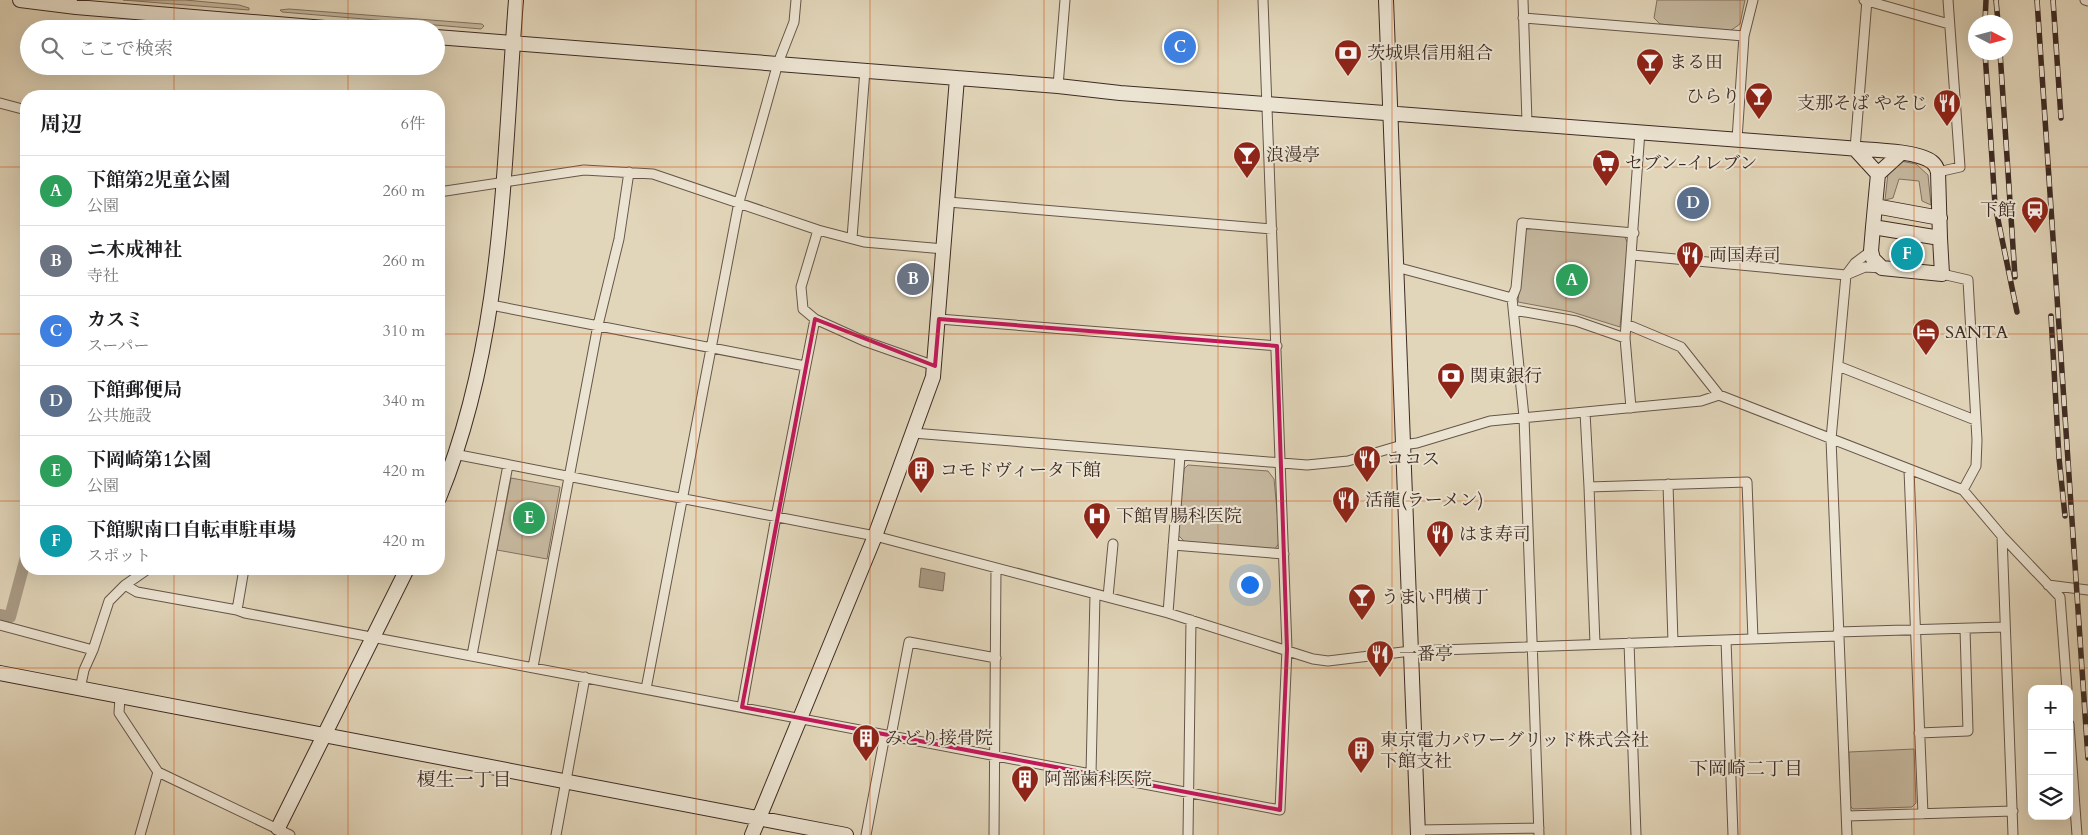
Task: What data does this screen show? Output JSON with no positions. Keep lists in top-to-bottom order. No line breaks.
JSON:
{"districts":["下岡崎二丁目","榎生一丁目"],"places":{"bank":["茨城県信用組合","関東銀行"],"bar":["まる田","ひらり","浪漫亭","うまい門横丁"],"restaurant":["支那そば やそじ","両国寿司","ココス","活龍(ラーメン)","はま寿司","一番亭"],"supermarket":["セブン-イレブン"],"station":["下館"],"hotel":["SANTA"],"building":["コモドヴィータ下館","みどり接骨院","東京電力パワーグリッド株式会社 下館支社","阿部歯科医院"],"hospital":["下館胃腸科医院"]},"north":"right","page":{"search":"ここで検索","pins":["C","D","F","B","A","E"],"heading":["周辺","6件"],"list":[{"mark":"A","name":"下館第2児童公園","note":"公園","value":"260 m"},{"mark":"B","name":"ニ木成神社","note":"寺社","value":"260 m"},{"mark":"C","name":"カスミ","note":"スーパー","value":"310 m"},{"mark":"D","name":"下館郵便局","note":"公共施設","value":"340 m"},{"mark":"E","name":"下岡崎第1公園","note":"公園","value":"420 m"},{"mark":"F","name":"下館駅南口自転車駐車場","note":"スポット","value":"420 m"}],"map_buttons":["+","−"]}}
